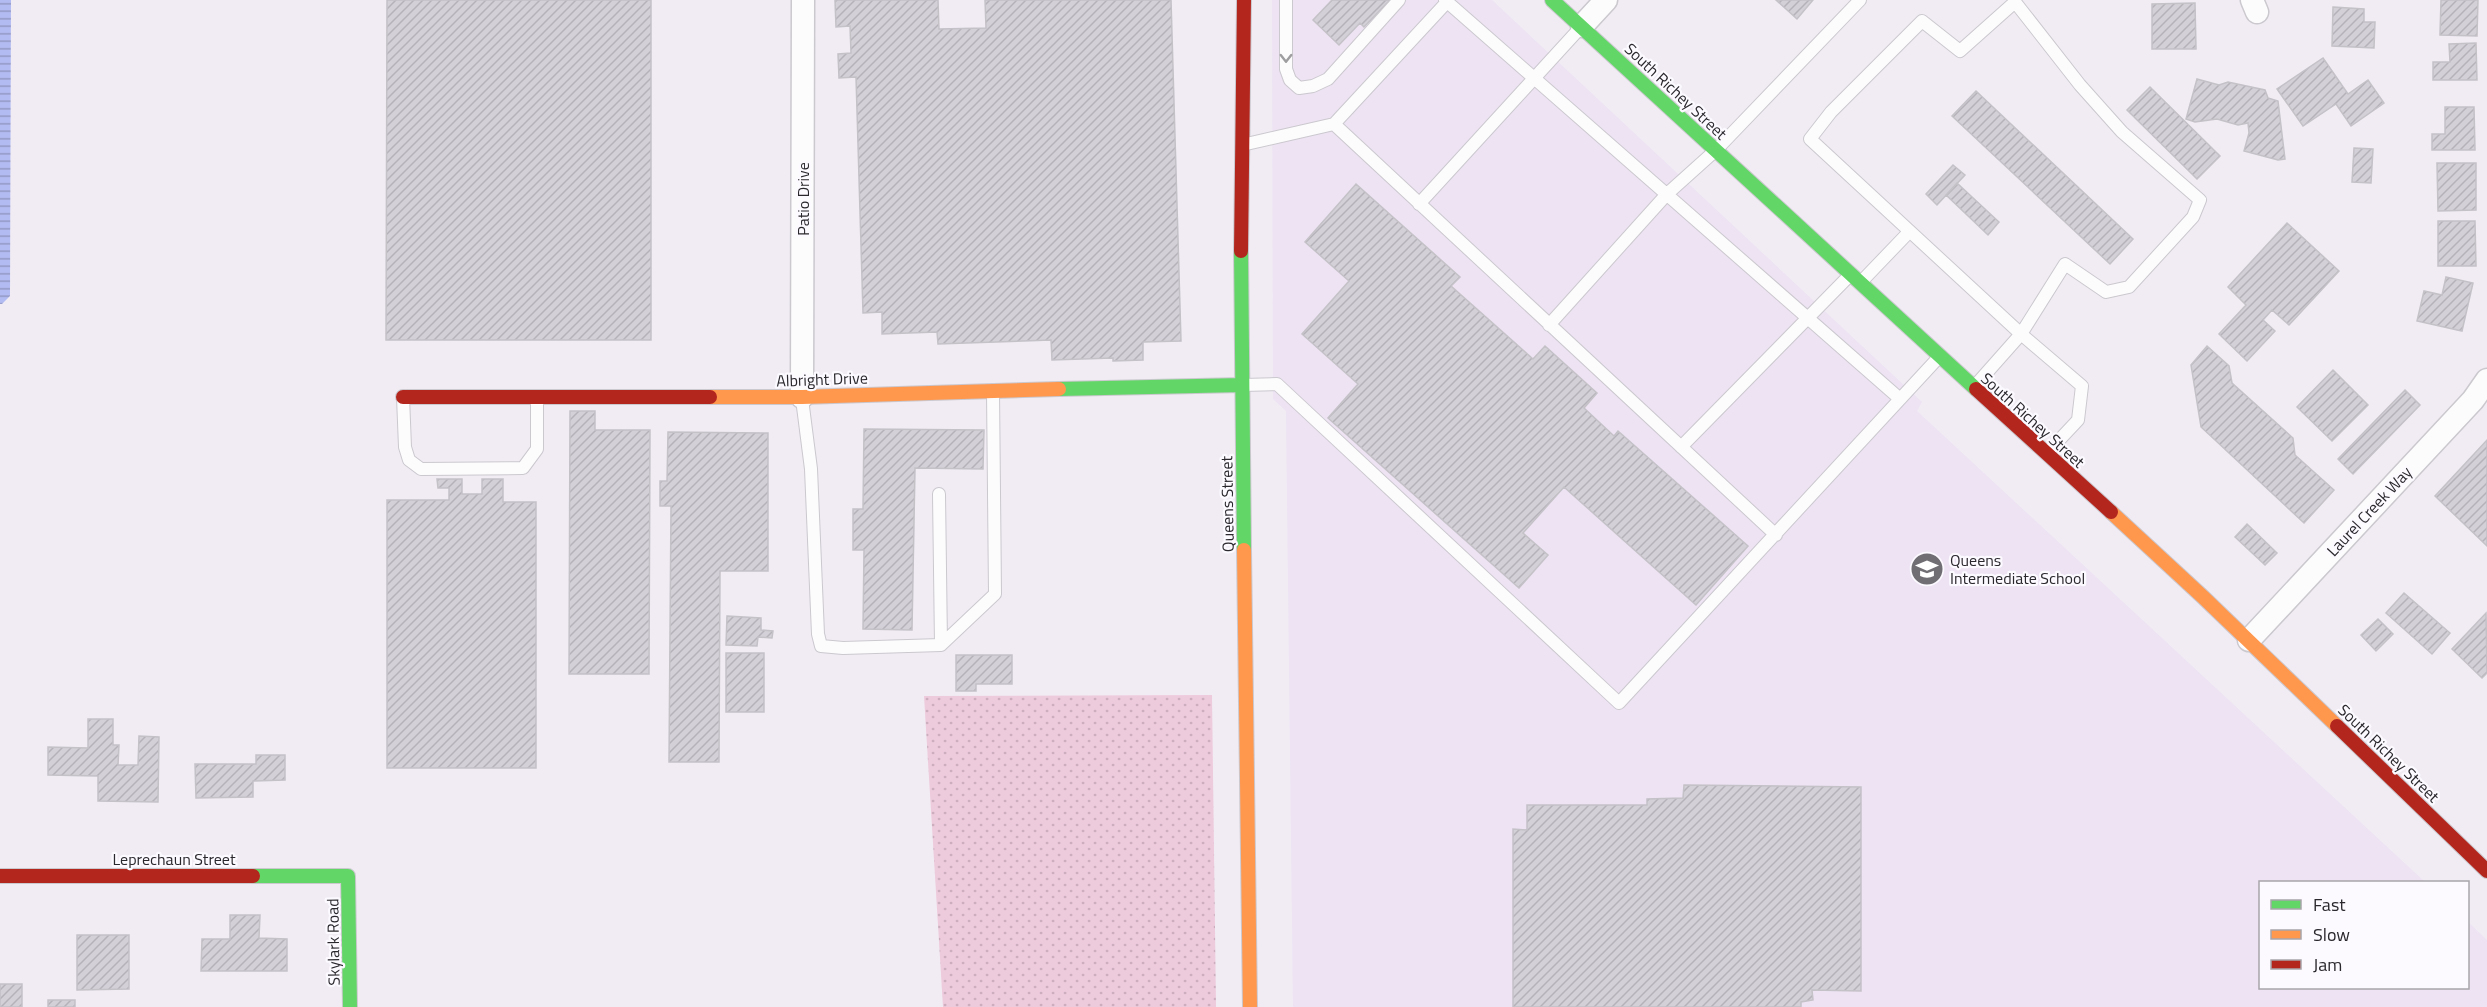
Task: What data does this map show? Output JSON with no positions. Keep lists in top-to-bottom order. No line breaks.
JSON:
{"streets":{"street":["South Richey Street","Patio Drive","Albright Drive","Queens Street","Laurel Creek Way","Leprechaun Street","Skylark Road"]},"crossings":[["South Richey Street","Laurel Creek Way"],["Patio Drive","Albright Drive"],["Albright Drive","Queens Street"],["Leprechaun Street","Skylark Road"]],"places":{"school or university":["Queens Intermediate School"]},"legend":["Fast","Slow","Jam"]}
